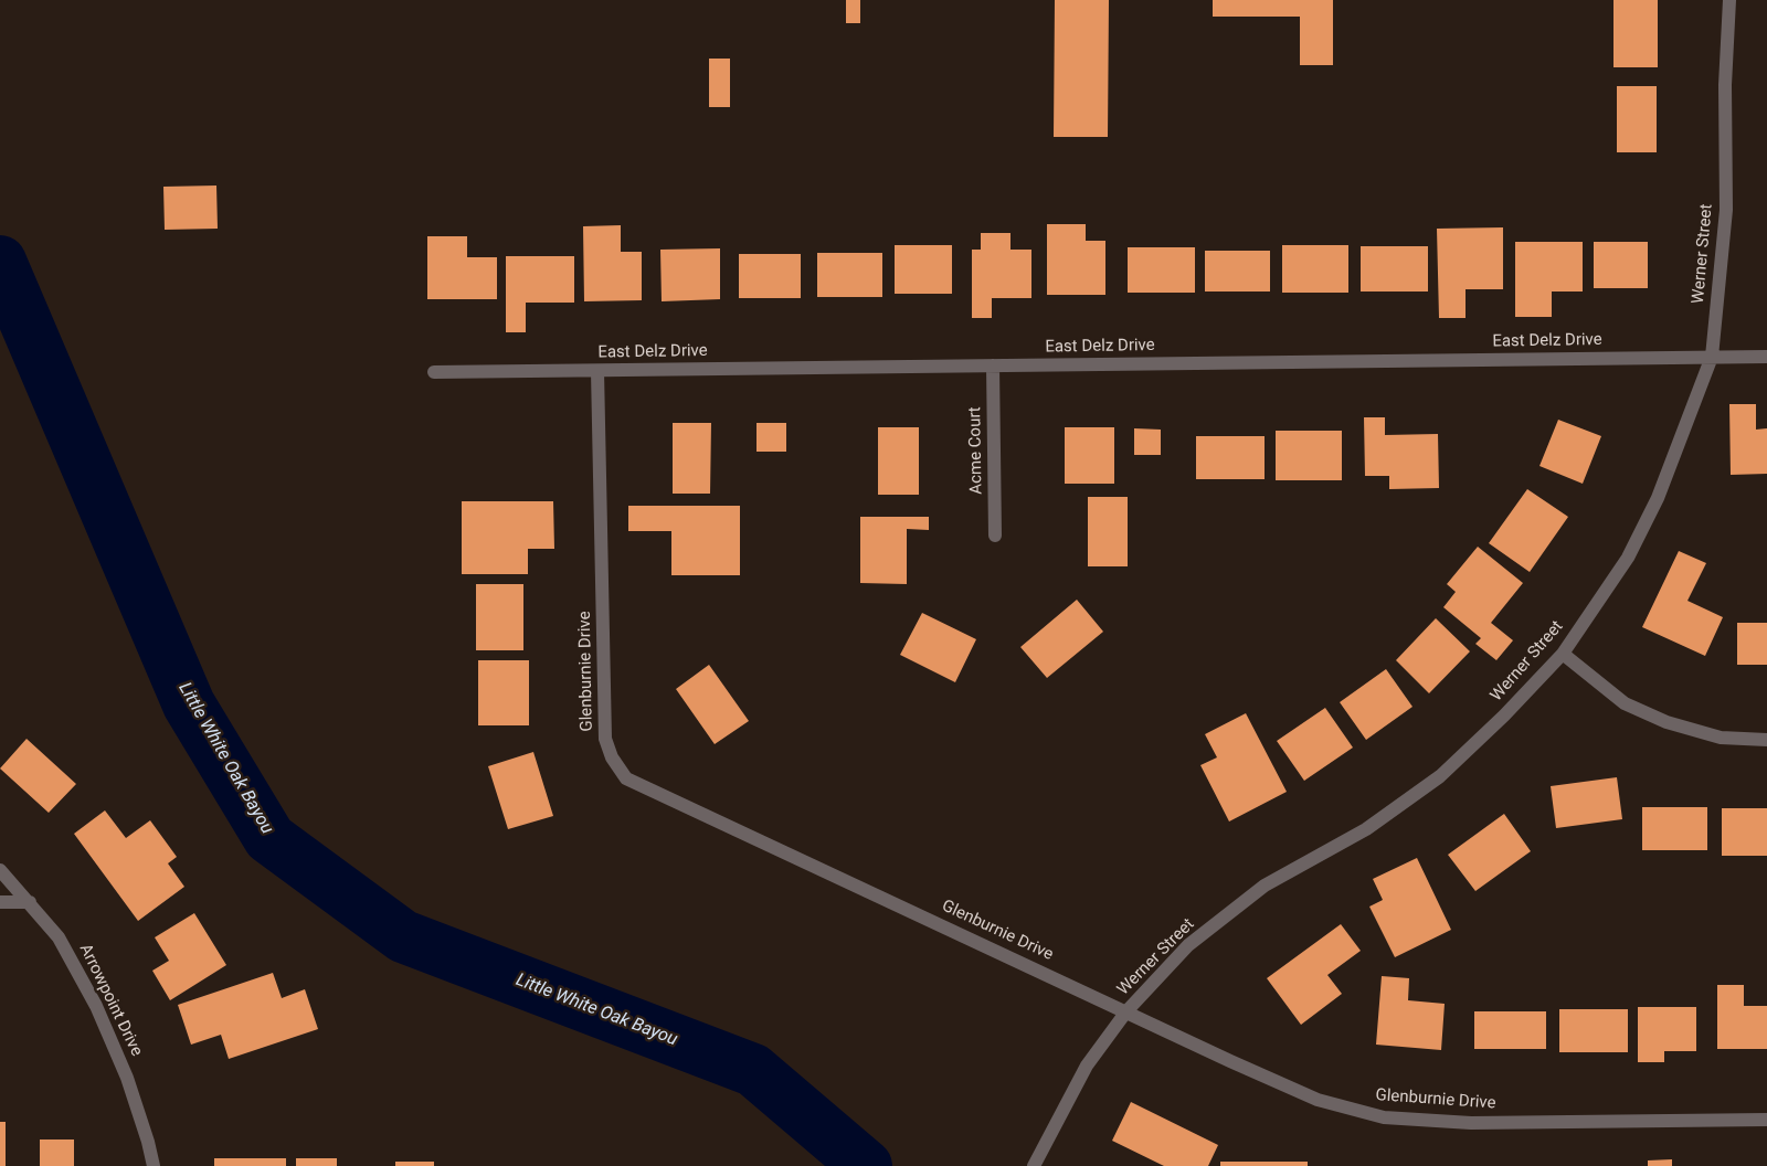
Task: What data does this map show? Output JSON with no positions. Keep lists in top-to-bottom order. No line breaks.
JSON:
{"streets":{"street":["Werner Street","East Delz Drive","Acme Court","Glenburnie Drive","Arrowpoint Drive"]},"crossings":[["Werner Street","East Delz Drive"],["Werner Street","Glenburnie Drive"],["East Delz Drive","Acme Court"],["East Delz Drive","Glenburnie Drive"]],"water":["Little White Oak Bayou"]}
